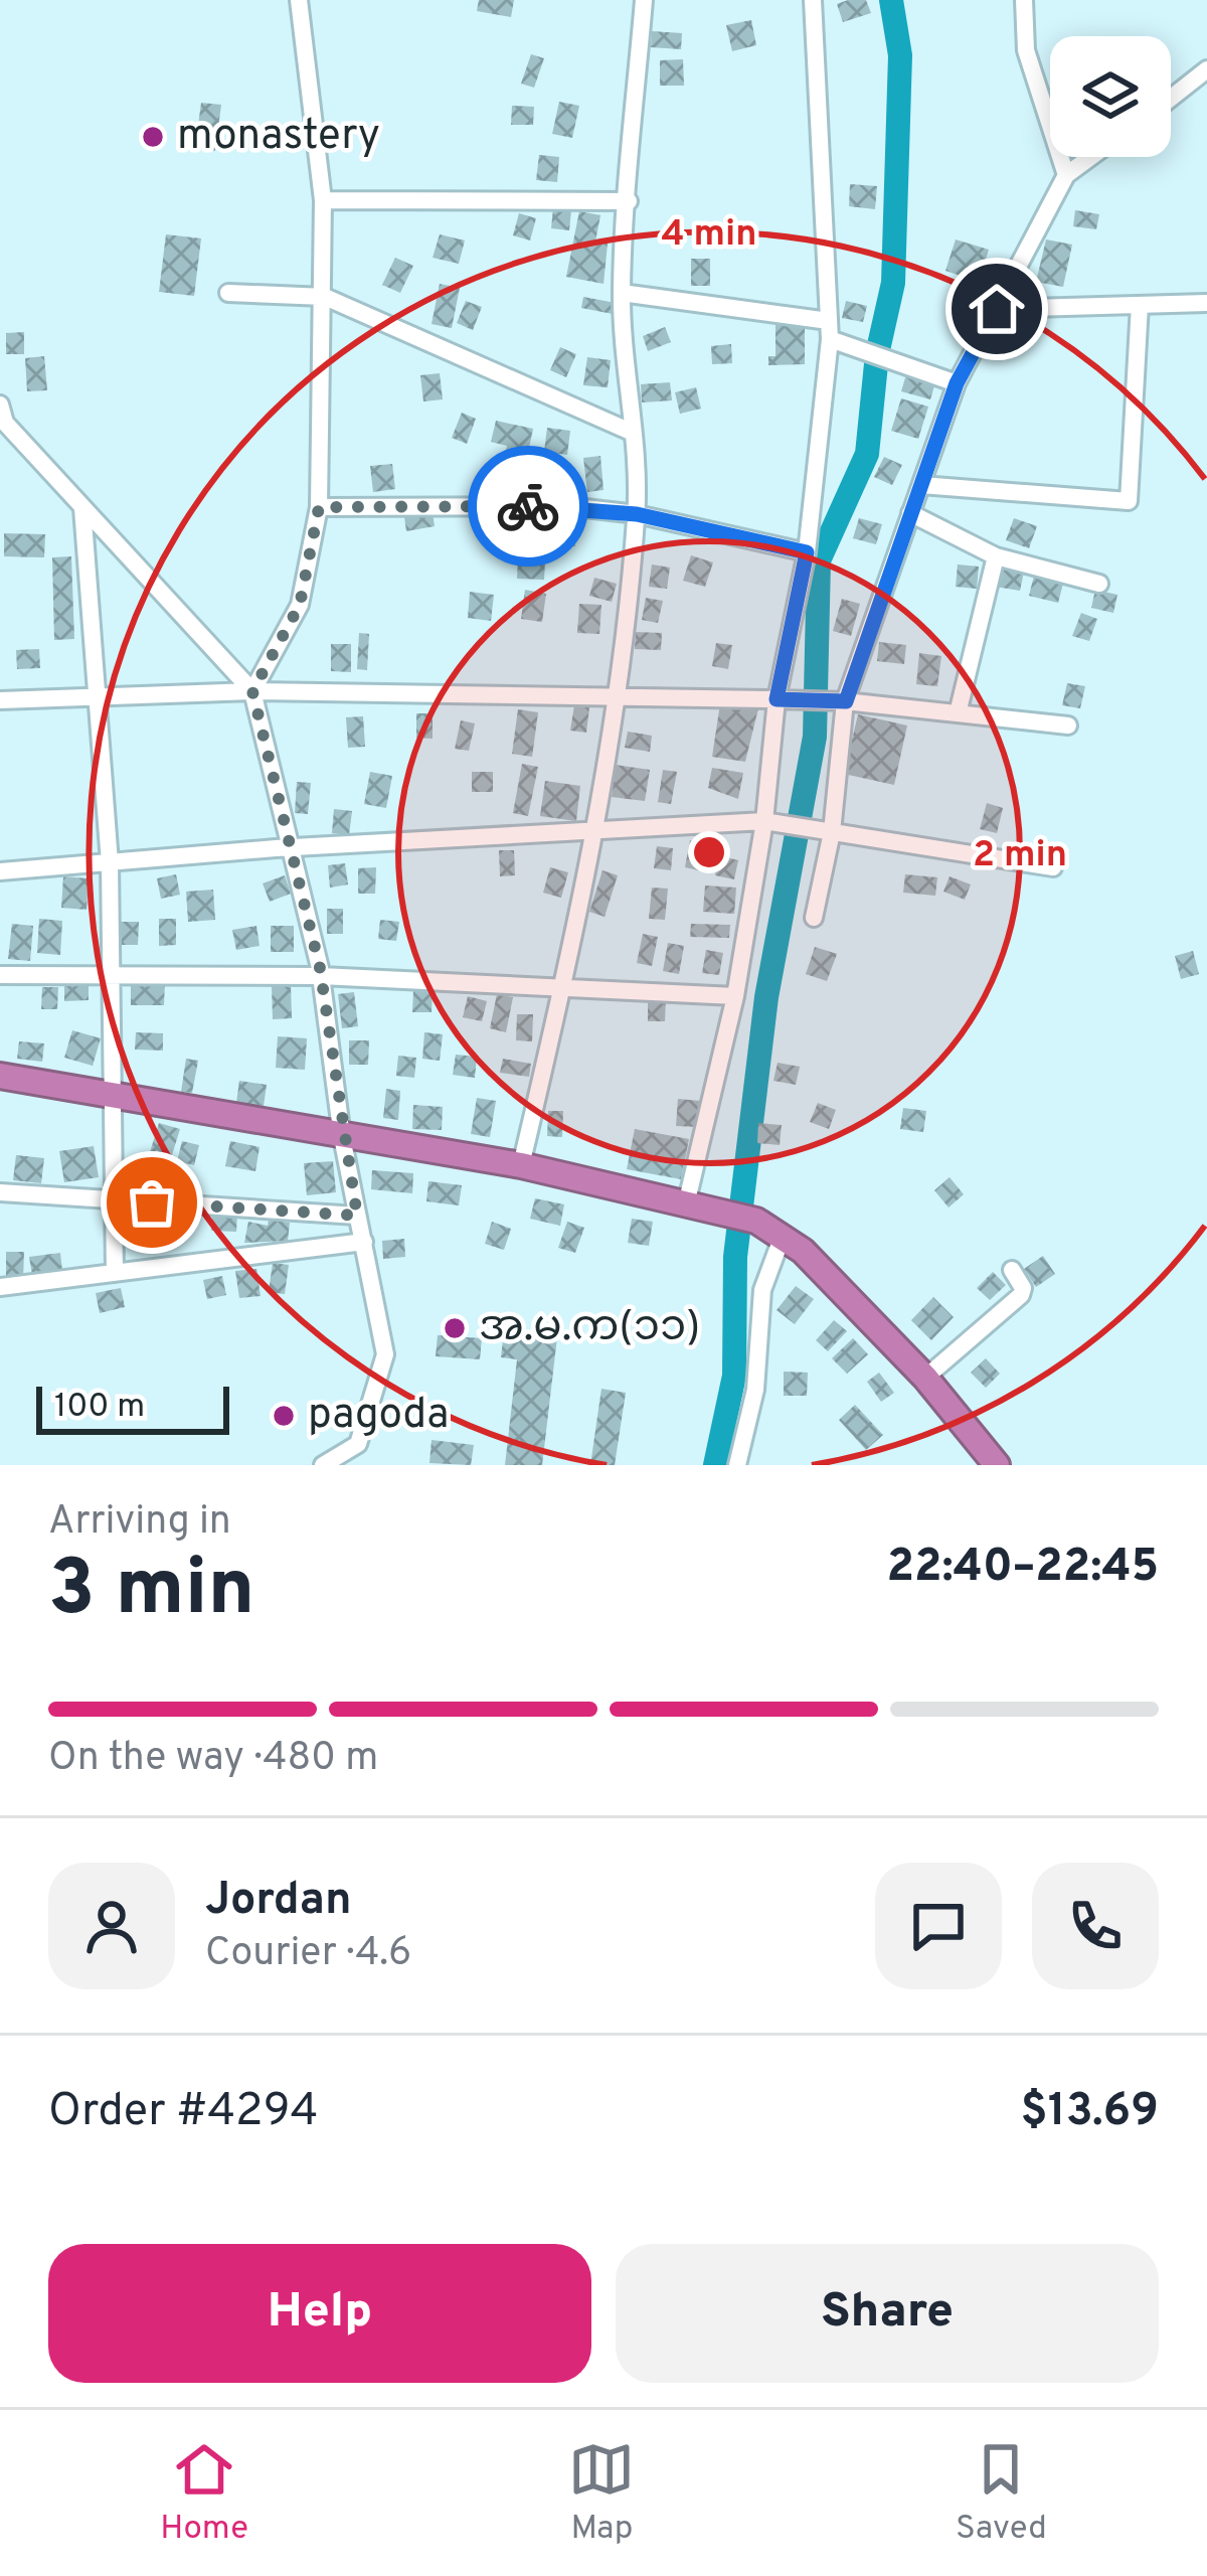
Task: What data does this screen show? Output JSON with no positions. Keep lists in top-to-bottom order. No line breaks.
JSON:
{"places":["monastery","အ.မ.က(၁၁)","pagoda"],"scale_bar":"100 m","page":{"scale":"100 m","heading":["3 min","Arriving in","22:40–22:45"],"panel":["Jordan","Courier · 4.6","Order #4294","$13.69"],"bar":"On the way · 480 m","buttons":["Help","Share"],"tabs":["Home","Map","Saved"]},"rings":["4 min","2 min"]}
